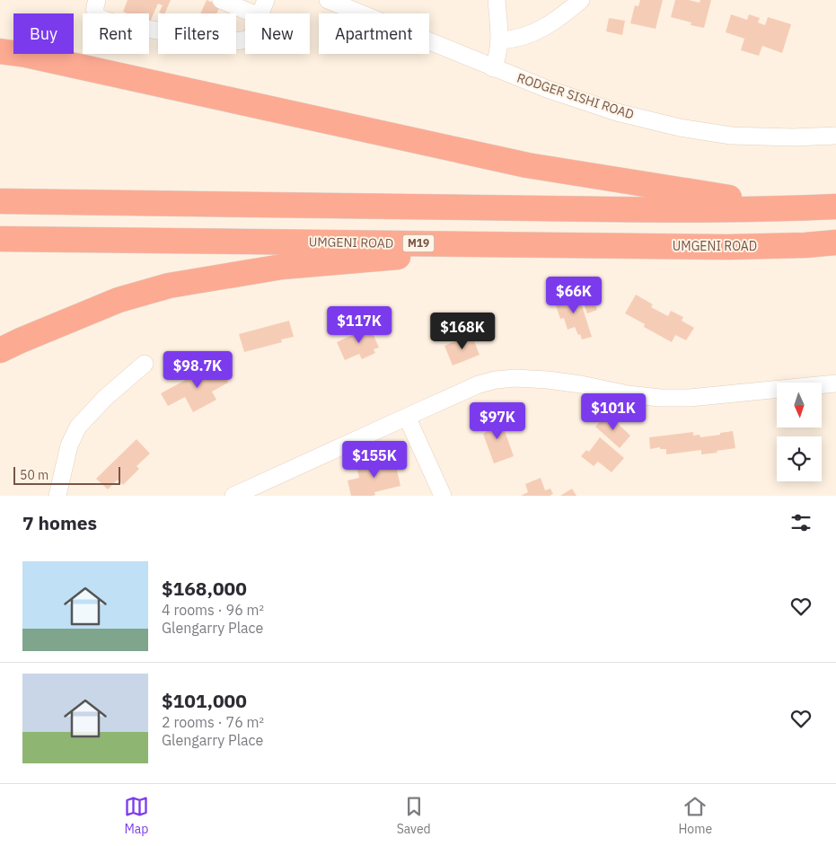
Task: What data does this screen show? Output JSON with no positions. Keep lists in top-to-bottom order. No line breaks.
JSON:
{"streets":{"highway":["UMGENI ROAD","M19"],"street":["RODGER SISHI ROAD"]},"scale_bar":"50 m","north":"bottom","page":{"chip":["Buy","Rent","Filters","New","Apartment"],"price":["$66K","$117K","$168K","$98.7K","$101K","$97K","$155K"],"scale":"50 m","heading":"7 homes","list":[{"name":"$168,000","note":"4 rooms · 96 m² · Glengarry Place"},{"name":"$101,000","note":"2 rooms · 76 m² · Glengarry Place"}],"tabs":["Map","Saved","Home"]}}
